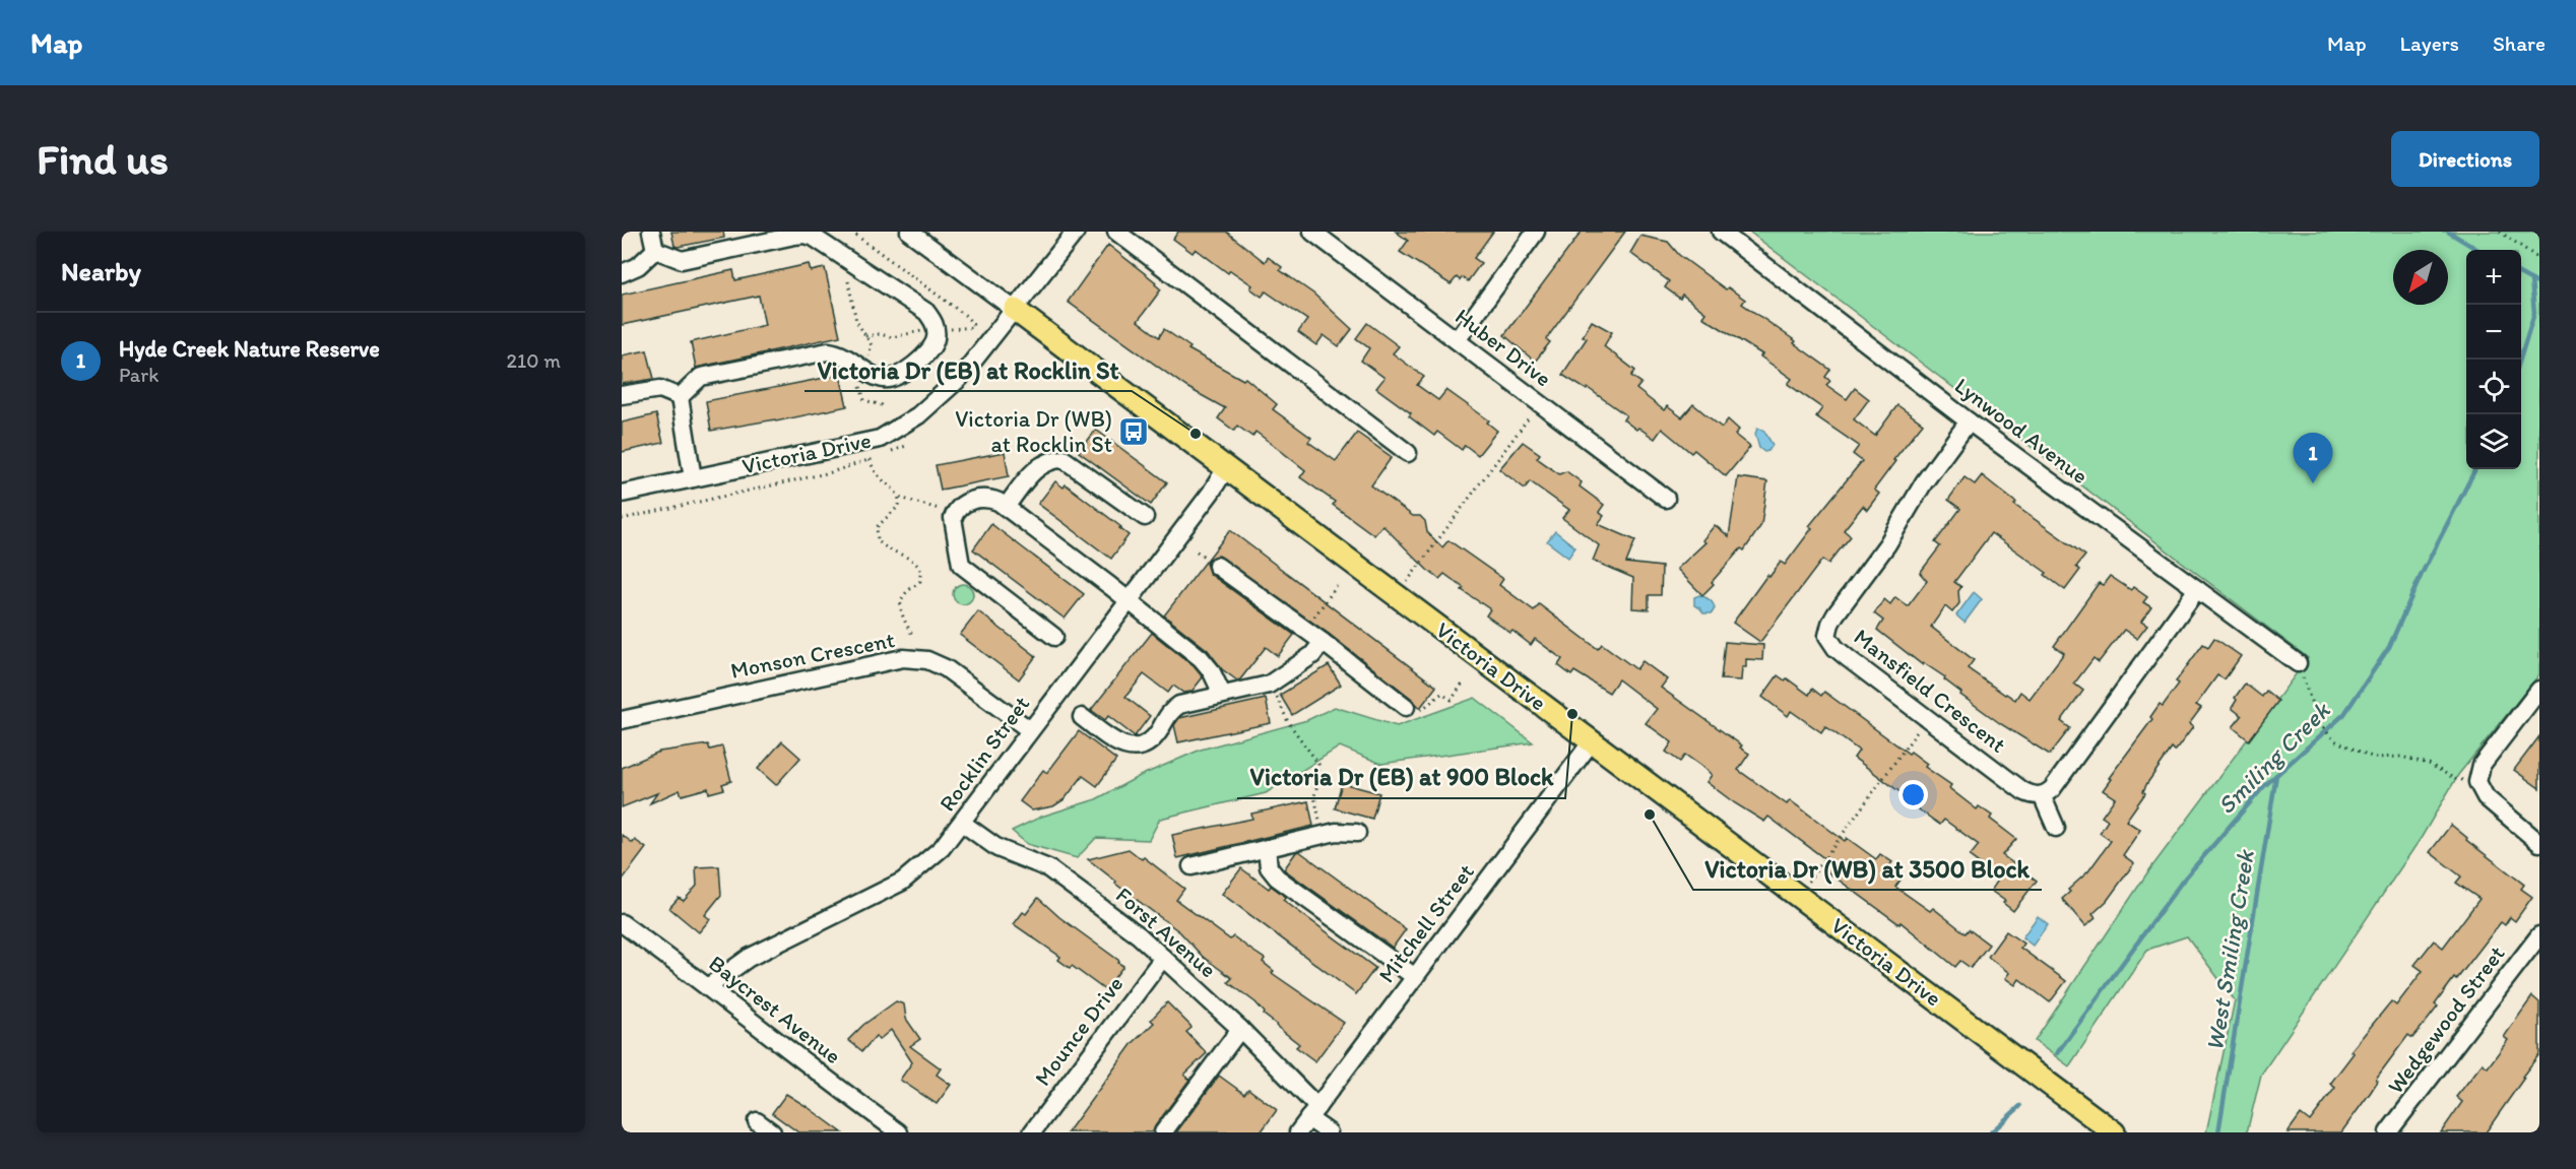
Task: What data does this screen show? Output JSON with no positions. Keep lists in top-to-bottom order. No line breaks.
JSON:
{"streets":{"main road":["Victoria Drive"],"street":["Huber Drive","Lynwood Avenue","Monson Crescent","Mansfield Crescent","Rocklin Street","Mitchell Street","Forst Avenue","Baycrest Avenue","Wedgewood Street","Mounce Drive"]},"crossings":[["Lynwood Avenue","Mansfield Crescent"],["Victoria Drive","Rocklin Street"],["Victoria Drive","Mitchell Street"],["Monson Crescent","Rocklin Street"],["Rocklin Street","Forst Avenue"],["Rocklin Street","Baycrest Avenue"],["Mitchell Street","Forst Avenue"],["Forst Avenue","Mounce Drive"]],"water":["Smiling Creek","West Smiling Creek"],"places":{"bus stop":["Victoria Dr (WB) at Rocklin St"],"other":["Victoria Dr (EB) at Rocklin St","Victoria Dr (EB) at 900 Block","Victoria Dr (WB) at 3500 Block"]},"north":"bottom left","page":{"header":"Map","nav":["Map","Layers","Share"],"buttons":"Directions","title":"Find us","heading":"Nearby","map_buttons":["+","−"],"list":[{"mark":"1","name":"Hyde Creek Nature Reserve","note":"Park","value":"210 m"}],"pins":"1"}}
